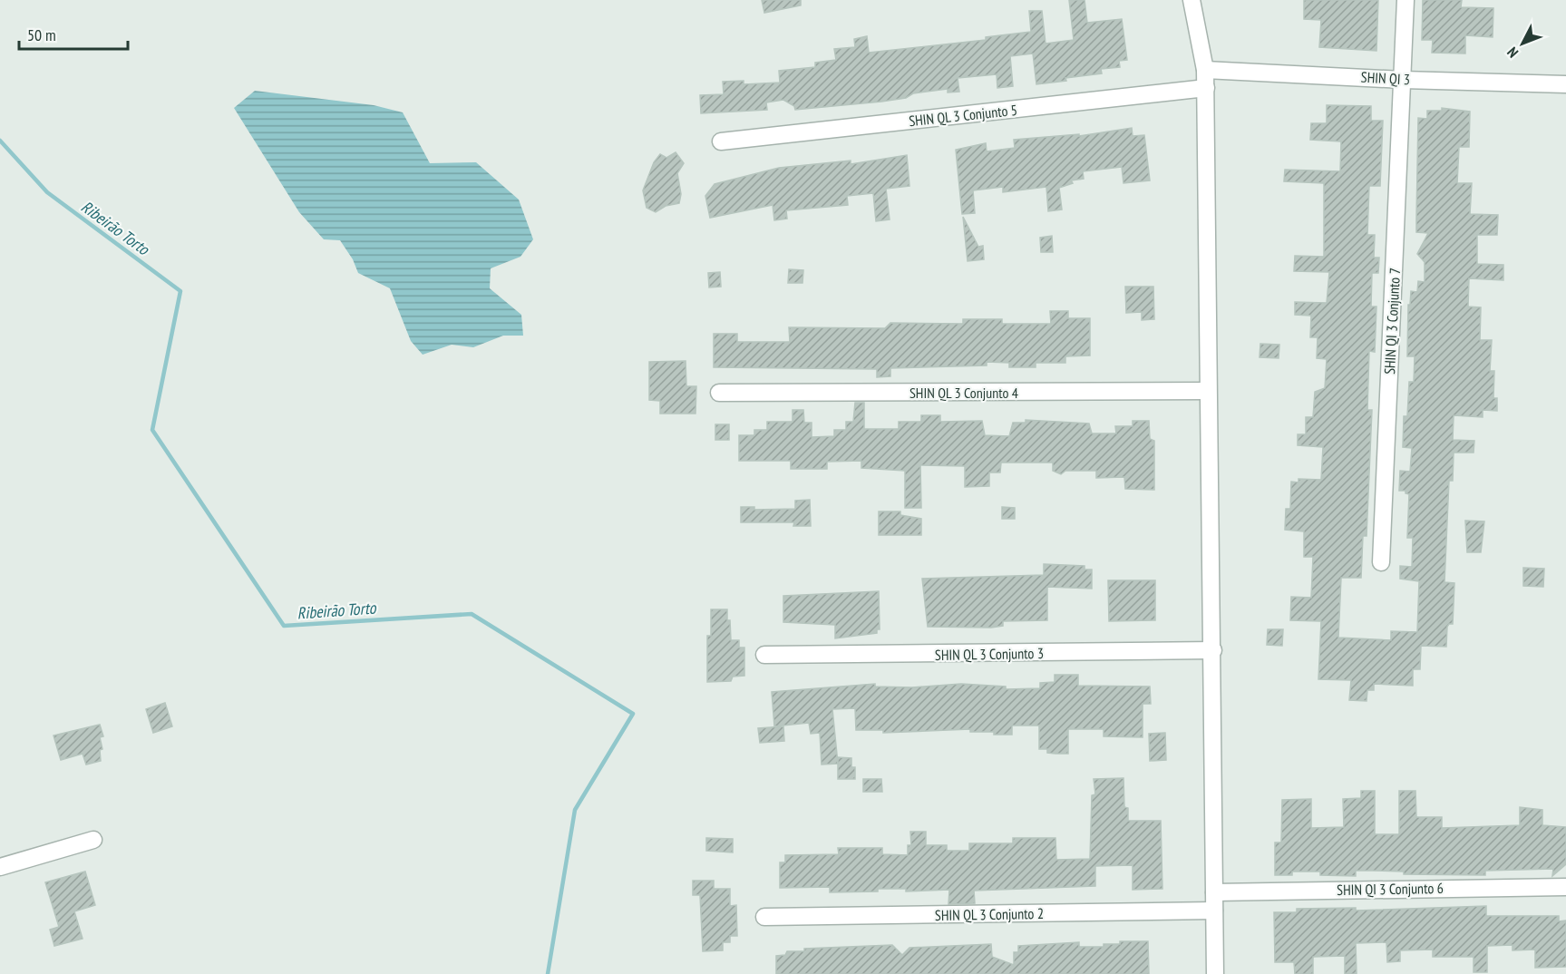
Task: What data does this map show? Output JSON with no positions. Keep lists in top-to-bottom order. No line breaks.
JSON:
{"streets":{"street":["SHIN QI 3","SHIN QL 3 Conjunto 5","SHIN QI 3 Conjunto 7","SHIN QL 3 Conjunto 4","SHIN QL 3 Conjunto 3","SHIN QI 3 Conjunto 6","SHIN QL 3 Conjunto 2"]},"crossings":[["SHIN QI 3","SHIN QI 3 Conjunto 7"]],"water":["Ribeirão Torto"],"scale_bar":"50 m","north":"bottom left"}
